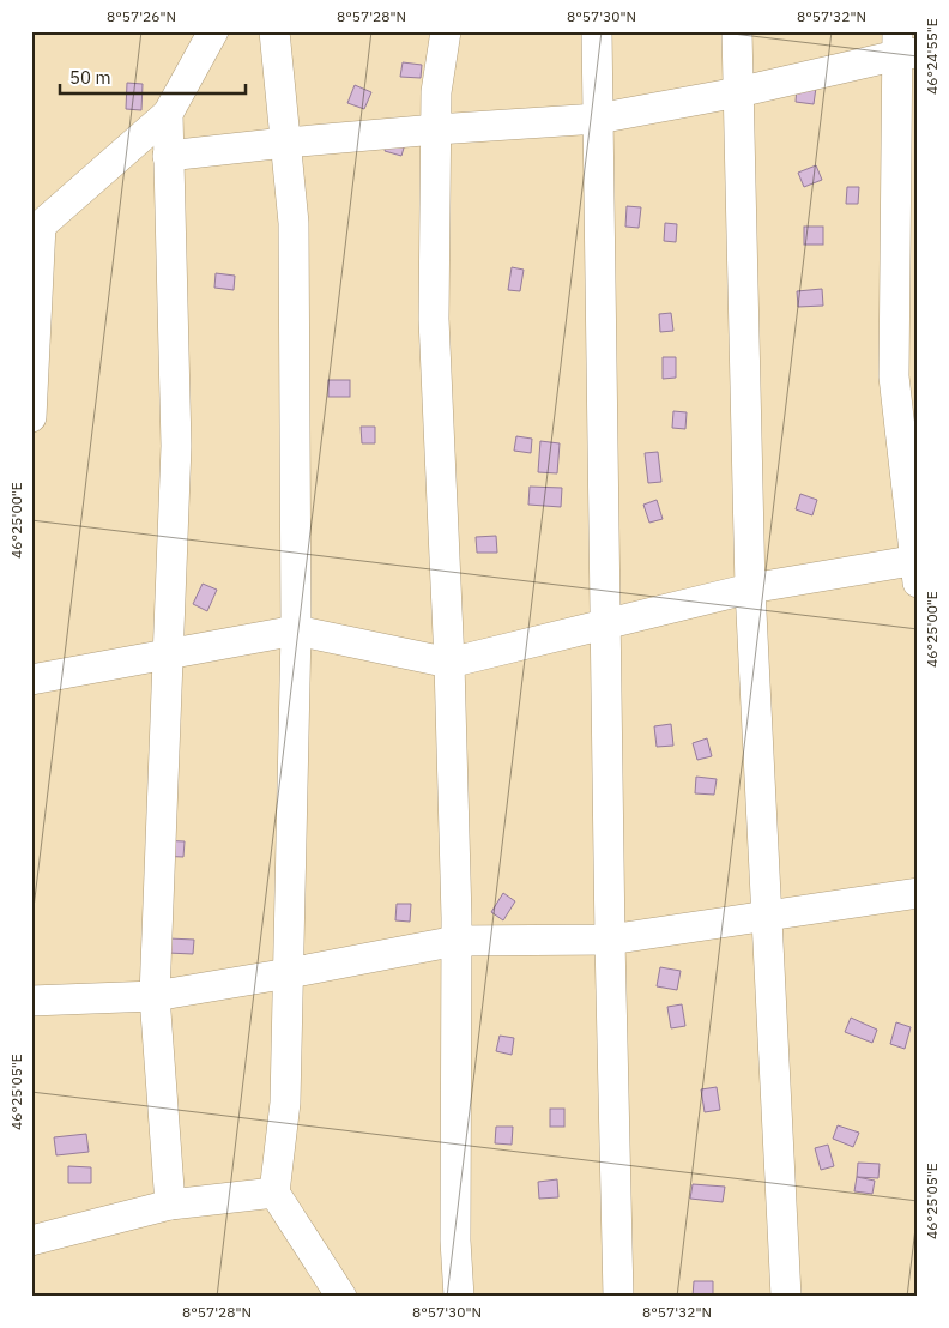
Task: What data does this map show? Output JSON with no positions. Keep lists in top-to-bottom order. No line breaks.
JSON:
{"scale_bar":"50 m","coordinates":["8°57'26\"N","8°57'28\"N","8°57'30\"N","8°57'32\"N","46°24'55\"E","46°25'00\"E","46°25'05\"E"]}
